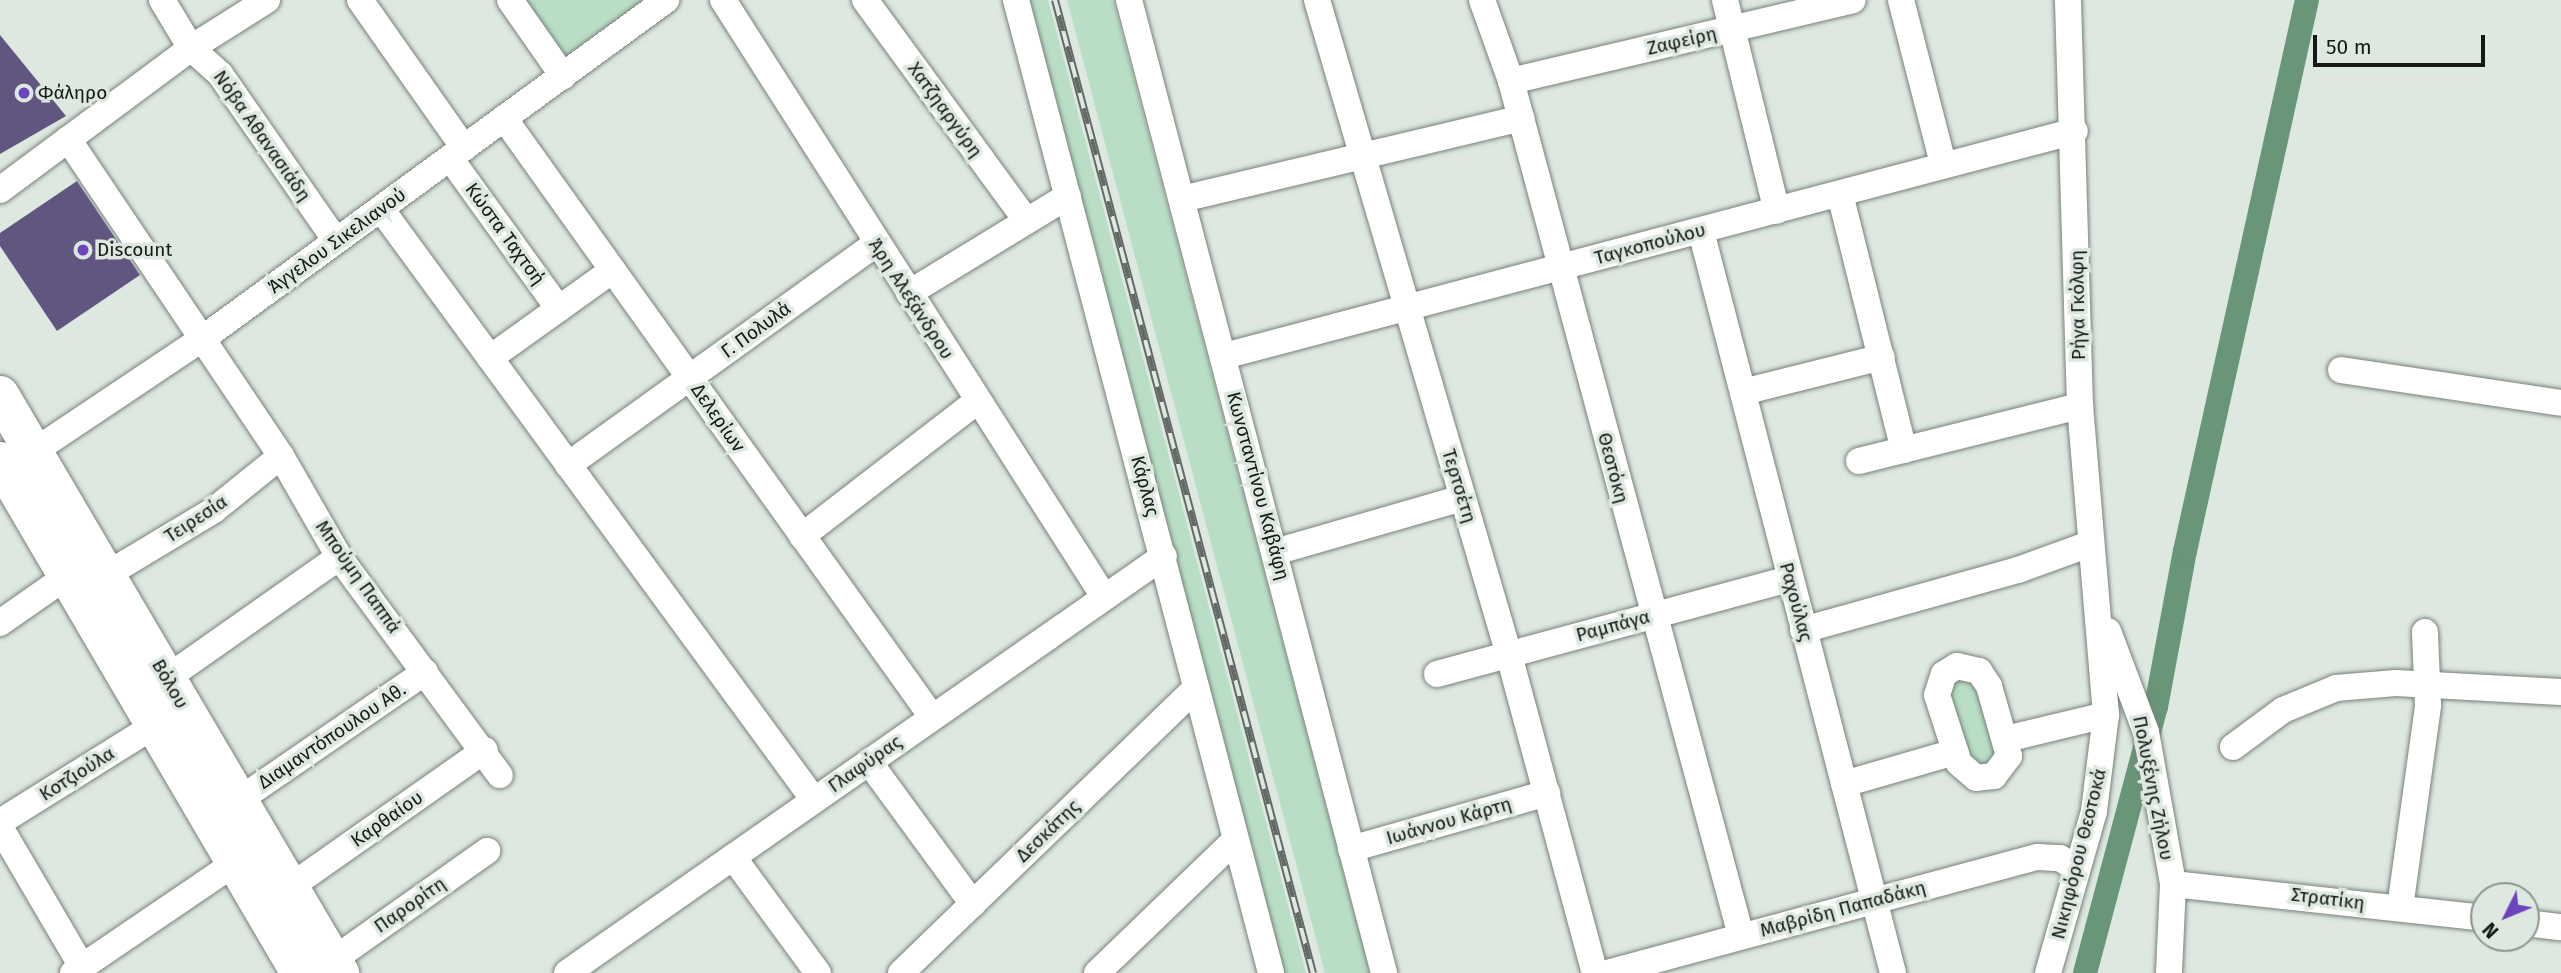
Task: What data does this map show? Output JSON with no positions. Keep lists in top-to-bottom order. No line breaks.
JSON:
{"streets":{"main road":["Βόλου"],"street":["Ζαφείρη","Χατζηαργύρη","Νόβα Αθανασιάδη","Κώστα Ταχτσή","Άγγελου Σικελιανού","Ταγκοπούλου","Άρη Αλεξάνδρου","Ρήγα Γκόλφη","Γ. Πολυλά","Δελερίων","Θεοτόκη","Κάρλας","Κωνσταντίνου Καβάφη","Τερτσέτη","Τειρεσία","Μπούμη Παππά","Ραχούλας","Ραμπάγα","Διαμαντόπουλου Αθ.","Γλαφύρας","Κοτζιούλα","Πολυξένης Ζήλου","Καρθαίου","Ιωάννου Κάρτη","Δεσκάτης","Νικηφόρου Θεοτοκά","Στρατίκη","Παρορίτη","Μαβρίδη Παπαδάκη"]},"crossings":[["Ζαφείρη","Θεοτόκη"],["Νόβα Αθανασιάδη","Άγγελου Σικελιανού"],["Κώστα Ταχτσή","Άγγελου Σικελιανού"],["Άγγελου Σικελιανού","Δελερίων"],["Άγγελου Σικελιανού","Μπούμη Παππά"],["Άγγελου Σικελιανού","Βόλου"],["Ταγκοπούλου","Ρήγα Γκόλφη"],["Ταγκοπούλου","Θεοτόκη"],["Ταγκοπούλου","Κωνσταντίνου Καβάφη"],["Ταγκοπούλου","Τερτσέτη"],["Ταγκοπούλου","Ραχούλας"],["Άρη Αλεξάνδρου","Γ. Πολυλά"],["Άρη Αλεξάνδρου","Γλαφύρας"],["Ρήγα Γκόλφη","Πολυξένης Ζήλου"],["Ρήγα Γκόλφη","Νικηφόρου Θεοτοκά"],["Γ. Πολυλά","Δελερίων"],["Δελερίων","Γλαφύρας"],["Θεοτόκη","Ραμπάγα"],["Θεοτόκη","Μαβρίδη Παπαδάκη"],["Κάρλας","Γλαφύρας"],["Κάρλας","Δεσκάτης"],["Κωνσταντίνου Καβάφη","Ιωάννου Κάρτη"],["Τερτσέτη","Ραμπάγα"],["Τερτσέτη","Ιωάννου Κάρτη"],["Τειρεσία","Μπούμη Παππά"],["Τειρεσία","Βόλου"],["Μπούμη Παππά","Διαμαντόπουλου Αθ."],["Μπούμη Παππά","Καρθαίου"],["Ραχούλας","Ραμπάγα"],["Ραχούλας","Μαβρίδη Παπαδάκη"],["Βόλου","Διαμαντόπουλου Αθ."],["Βόλου","Κοτζιούλα"],["Βόλου","Καρθαίου"],["Βόλου","Παρορίτη"],["Πολυξένης Ζήλου","Νικηφόρου Θεοτοκά"],["Πολυξένης Ζήλου","Στρατίκη"],["Νικηφόρου Θεοτοκά","Μαβρίδη Παπαδάκη"]],"places":["Φάληρο","Discount"],"scale_bar":"50 m","north":"bottom left"}
